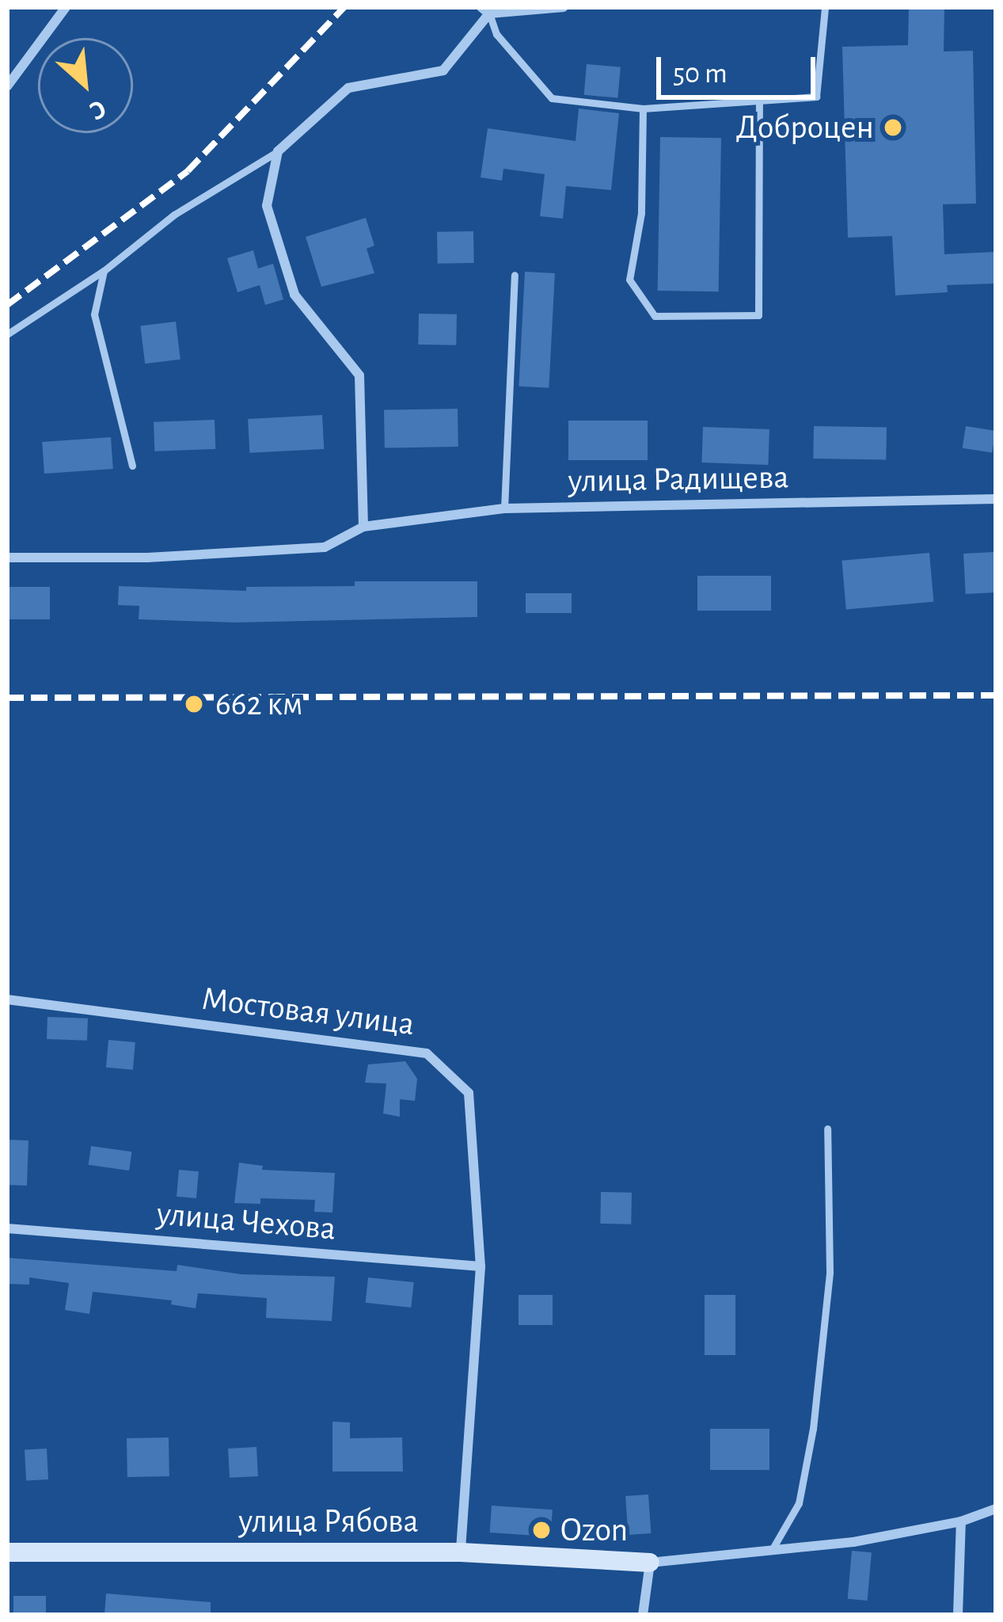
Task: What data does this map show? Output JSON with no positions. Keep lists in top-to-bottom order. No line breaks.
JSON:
{"streets":{"street":["улица Радищева","Мостовая улица","улица Чехова","улица Рябова"]},"crossings":[["Мостовая улица","улица Чехова"],["Мостовая улица","улица Рябова"]],"places":["Доброцен","662 км","Ozon"],"scale_bar":"50 m","north":"bottom right"}
